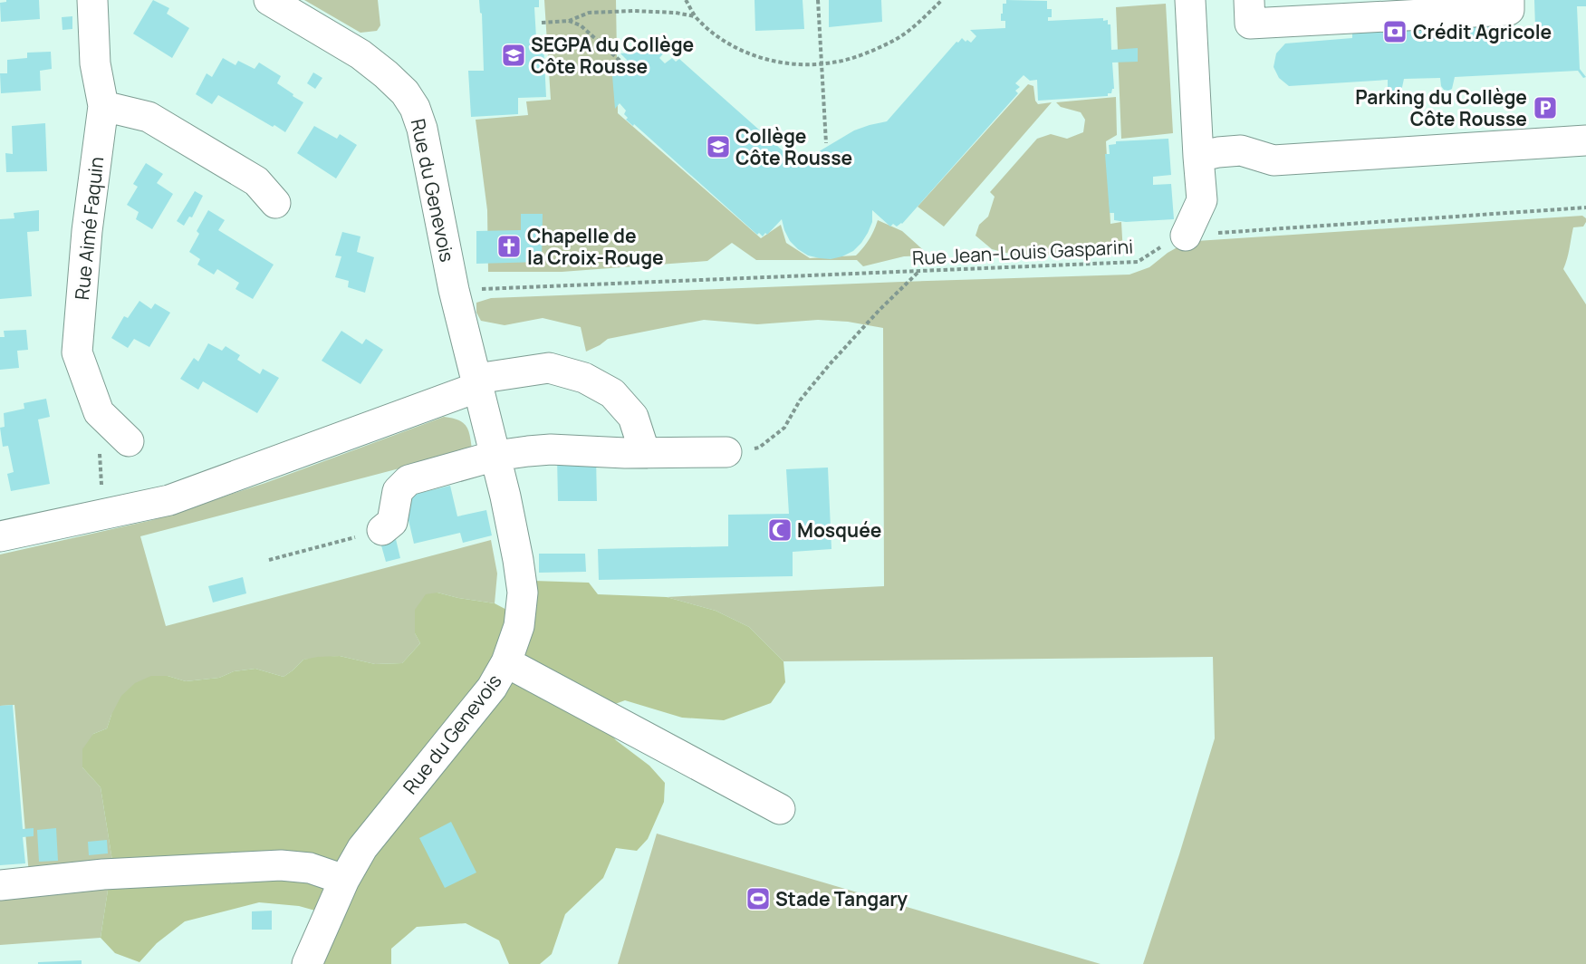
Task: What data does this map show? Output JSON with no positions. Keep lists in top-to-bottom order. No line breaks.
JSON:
{"streets":{"street":["Rue du Genevois","Rue Aimé Faquin"],"path":["Rue Jean-Louis Gasparini"]},"crossings":[["Rue du Genevois","Rue Jean-Louis Gasparini"]],"places":{"bank":["Crédit Agricole"],"school or university":["SEGPA du Collège Côte Rousse","Collège Côte Rousse"],"parking":["Parking du Collège Côte Rousse"],"church":["Chapelle de la Croix-Rouge"],"mosque":["Mosquée"],"sports":["Stade Tangary"]}}
